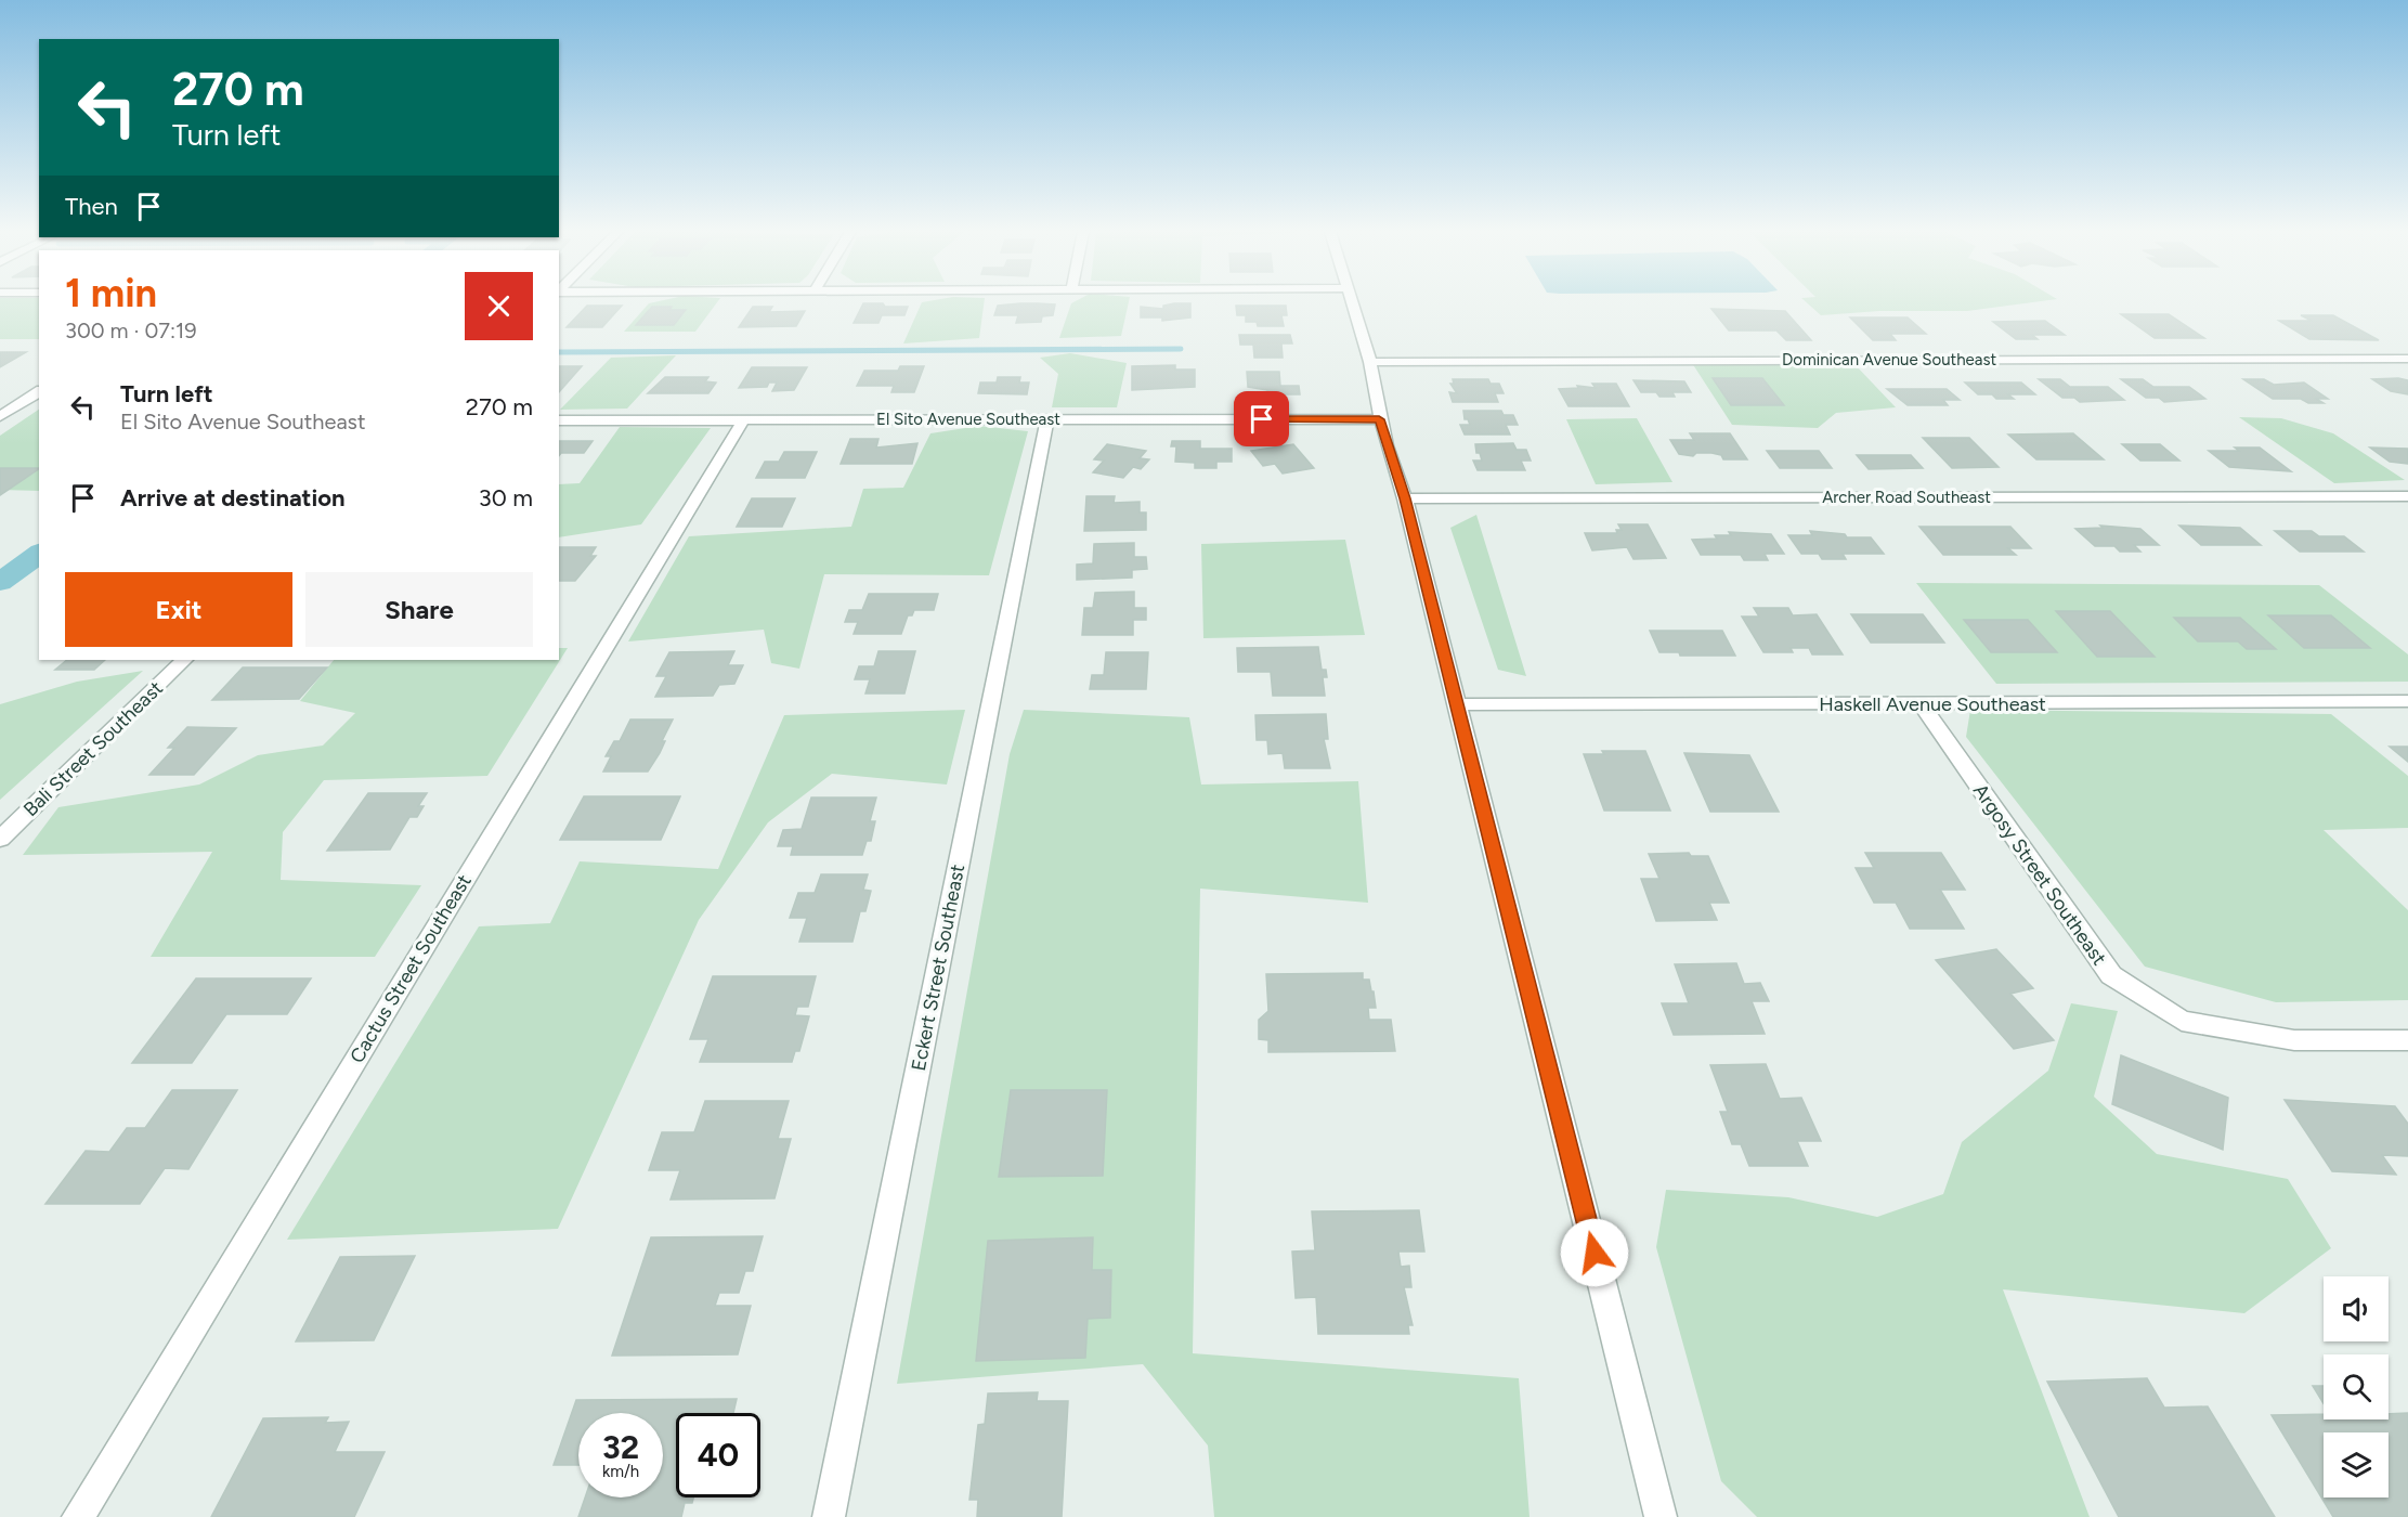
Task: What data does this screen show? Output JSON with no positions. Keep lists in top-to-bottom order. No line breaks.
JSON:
{"streets":{"street":["Dominican Avenue Southeast","El Sito Avenue Southeast","Archer Road Southeast","Haskell Avenue Southeast","Bali Street Southeast","Argosy Street Southeast","Eckert Street Southeast","Cactus Street Southeast"]},"crossings":[["El Sito Avenue Southeast","Eckert Street Southeast"],["El Sito Avenue Southeast","Cactus Street Southeast"],["Haskell Avenue Southeast","Argosy Street Southeast"]],"page":{"turn":["270 m","Turn left"],"then":"Then","heading":["1 min","300 m · 07:19"],"list":[{"name":"Turn left","note":"El Sito Avenue Southeast","value":"270 m"},{"name":"Arrive at destination","value":"30 m"}],"buttons":["Exit","Share"],"speed":"32 km/h","limit":"40"}}
